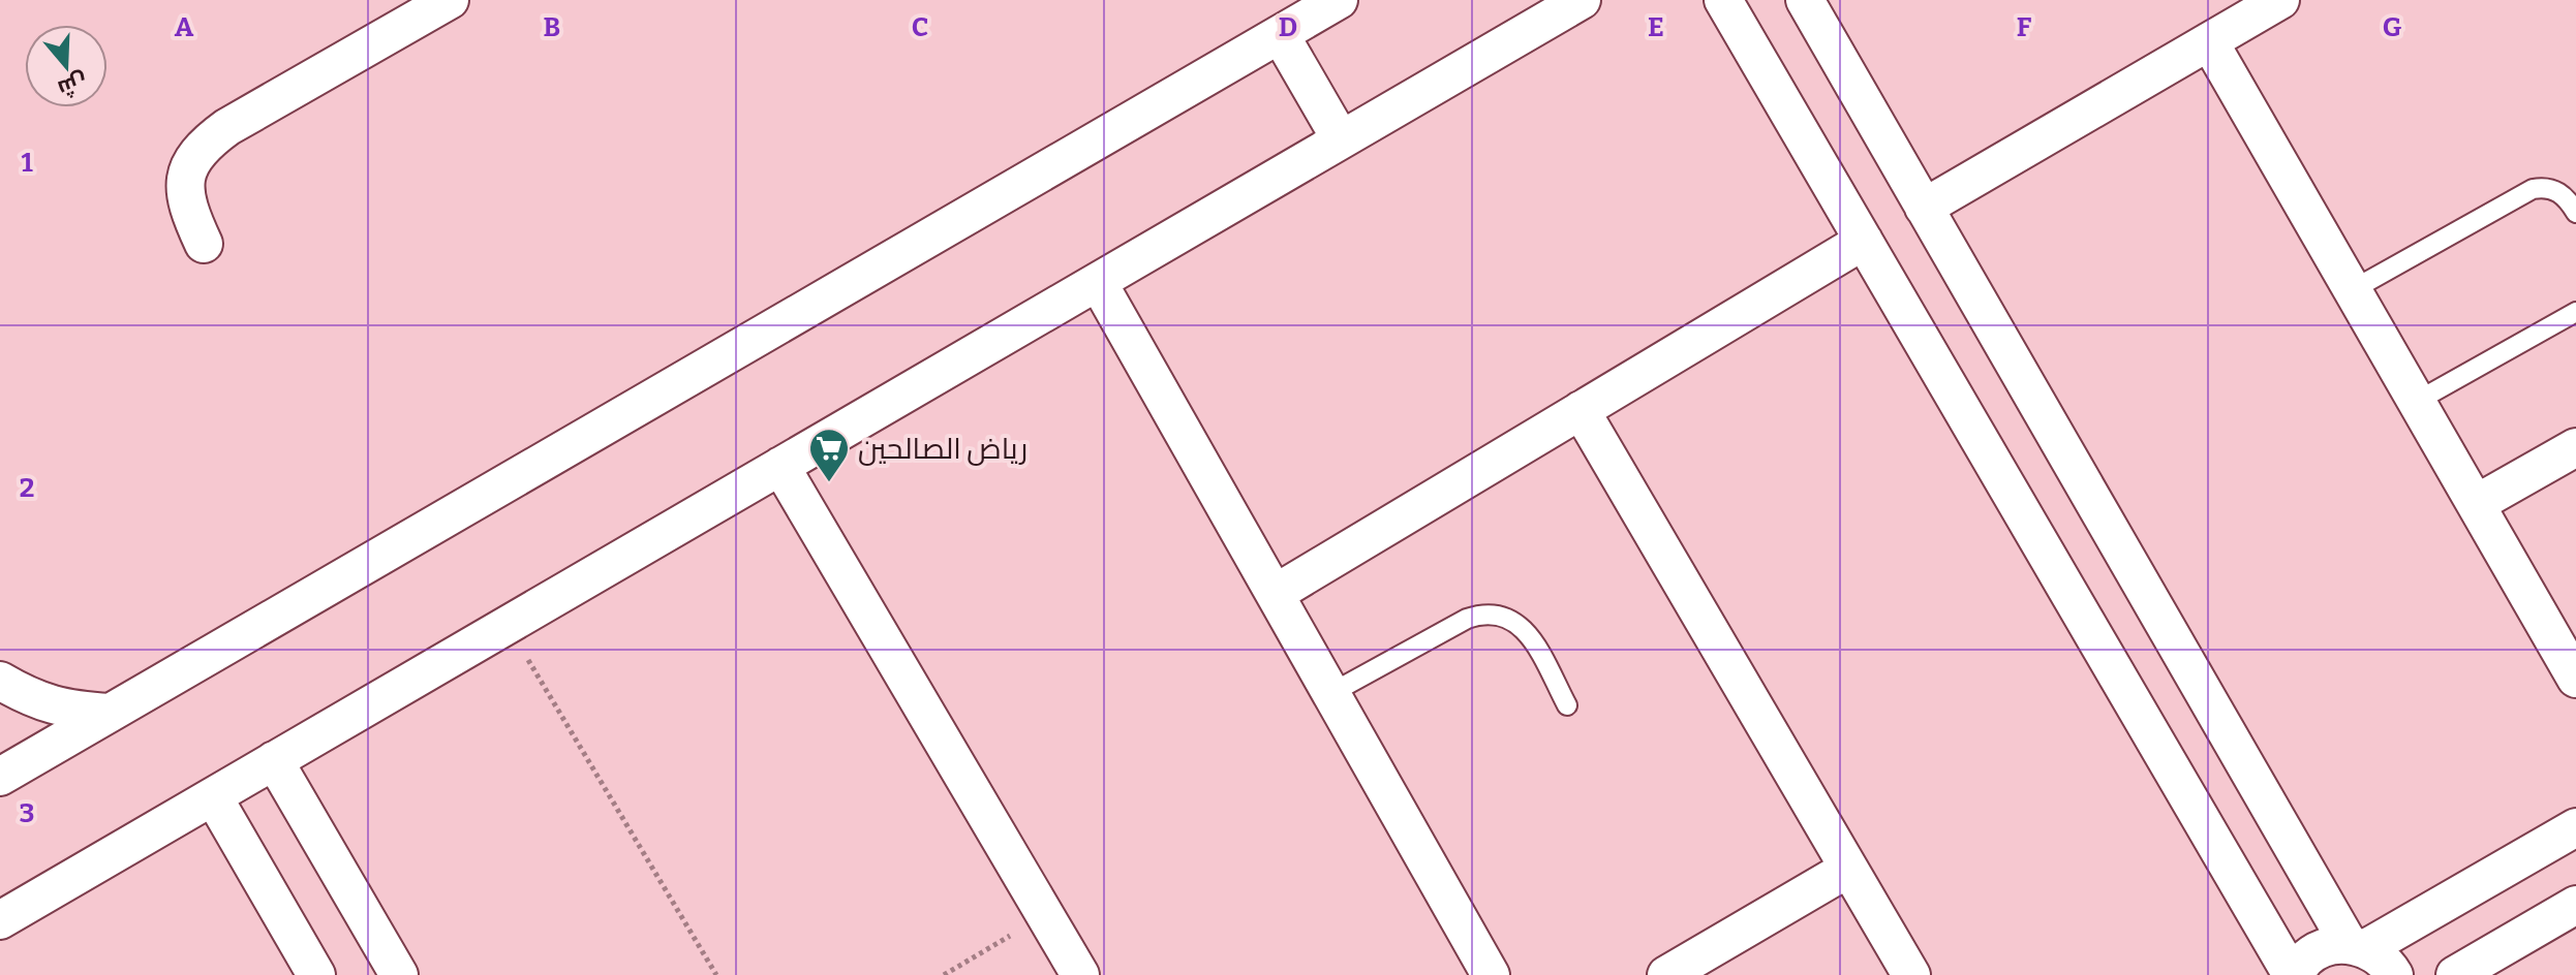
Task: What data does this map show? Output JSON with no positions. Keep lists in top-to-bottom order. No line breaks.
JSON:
{"places":{"supermarket":["رياض الصالحين"]},"north":"bottom","grid":{"columns":["A","B","C","D","E","F","G"],"rows":["1","2","3"]}}
